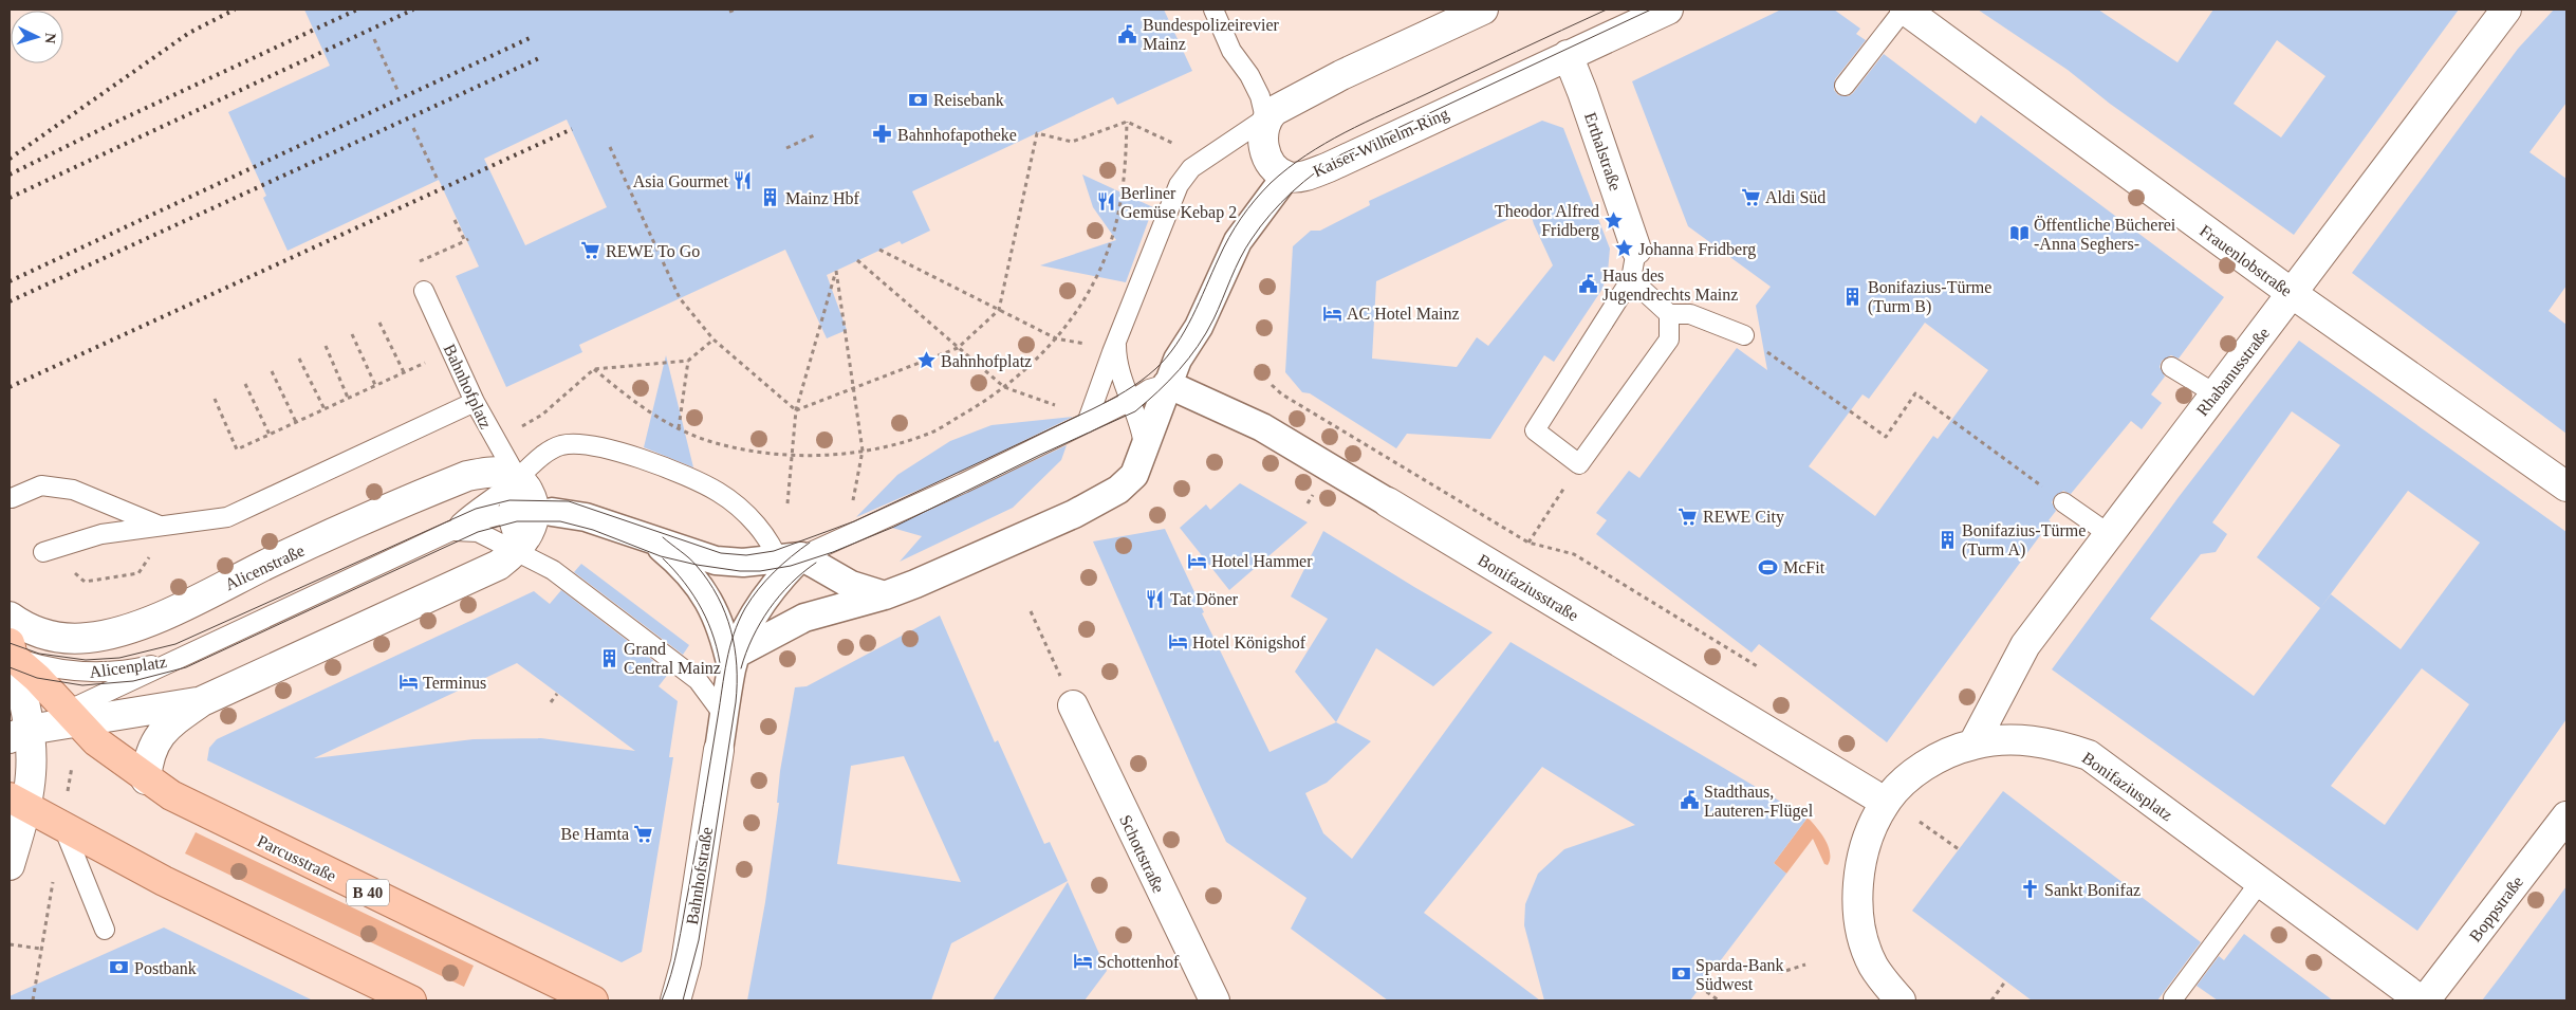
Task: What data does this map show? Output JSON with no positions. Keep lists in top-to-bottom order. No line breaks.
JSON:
{"streets":{"main road":["Parcusstraße","B 40"],"street":["Kaiser-Wilhelm-Ring","Erthalstraße","Frauenlobstraße","Rhabanusstraße","Alicenstraße","Bonifaziusstraße","Alicenplatz","Bonifaziusplatz","Schottstraße","Bahnhofstraße","Boppstraße"],"lane":["Bahnhofplatz"]},"crossings":[["Kaiser-Wilhelm-Ring","Erthalstraße"],["Frauenlobstraße","Rhabanusstraße"],["Rhabanusstraße","Bonifaziusplatz"],["Bahnhofplatz","Alicenstraße"],["Bonifaziusstraße","Bonifaziusplatz"],["Alicenplatz","B 40"],["Parcusstraße","B 40"]],"places":{"public building":["Bundespolizeirevier Mainz","Haus des Jugendrechts Mainz","Stadthaus, Lauteren-Flügel"],"bank":["Reisebank","Postbank","Sparda-Bank Südwest"],"pharmacy":["Bahnhofapotheke"],"restaurant":["Asia Gourmet","Berliner Gemüse Kebap 2","Tat Döner"],"supermarket":["Aldi Süd","REWE To Go","REWE City","Be Hamta"],"building":["Mainz Hbf","Bonifazius-Türme (Turm B)","Bonifazius-Türme (Turm A)","Grand Central Mainz"],"place":["Theodor Alfred Fridberg","Johanna Fridberg","Bahnhofplatz"],"library":["Öffentliche Bücherei -Anna Seghers-"],"hotel":["AC Hotel Mainz","Hotel Hammer","Hotel Königshof","Terminus","Schottenhof"],"sports":["McFit"],"church":["Sankt Bonifaz"]},"north":"right"}
